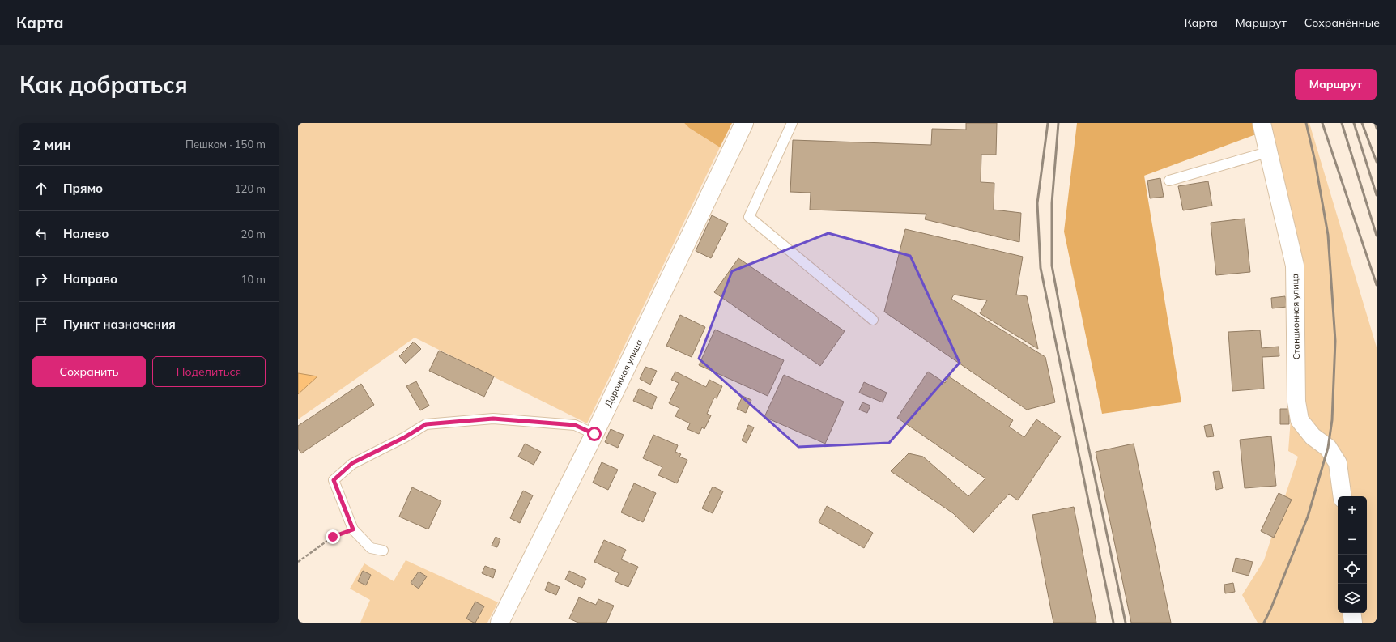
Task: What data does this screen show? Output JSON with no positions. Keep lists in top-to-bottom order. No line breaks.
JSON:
{"streets":{"street":["Станционная улица","Дорожная улица"]},"page":{"header":"Карта","nav":["Карта","Маршрут","Сохранённые"],"buttons":["Маршрут",["Сохранить","Поделиться"]],"title":"Как добраться","heading":["2 мин","Пешком · 150 m"],"list":[["Прямо","120 m"],["Налево","20 m"],["Направо","10 m"],"Пункт назначения"],"map_buttons":["+","−"]}}
